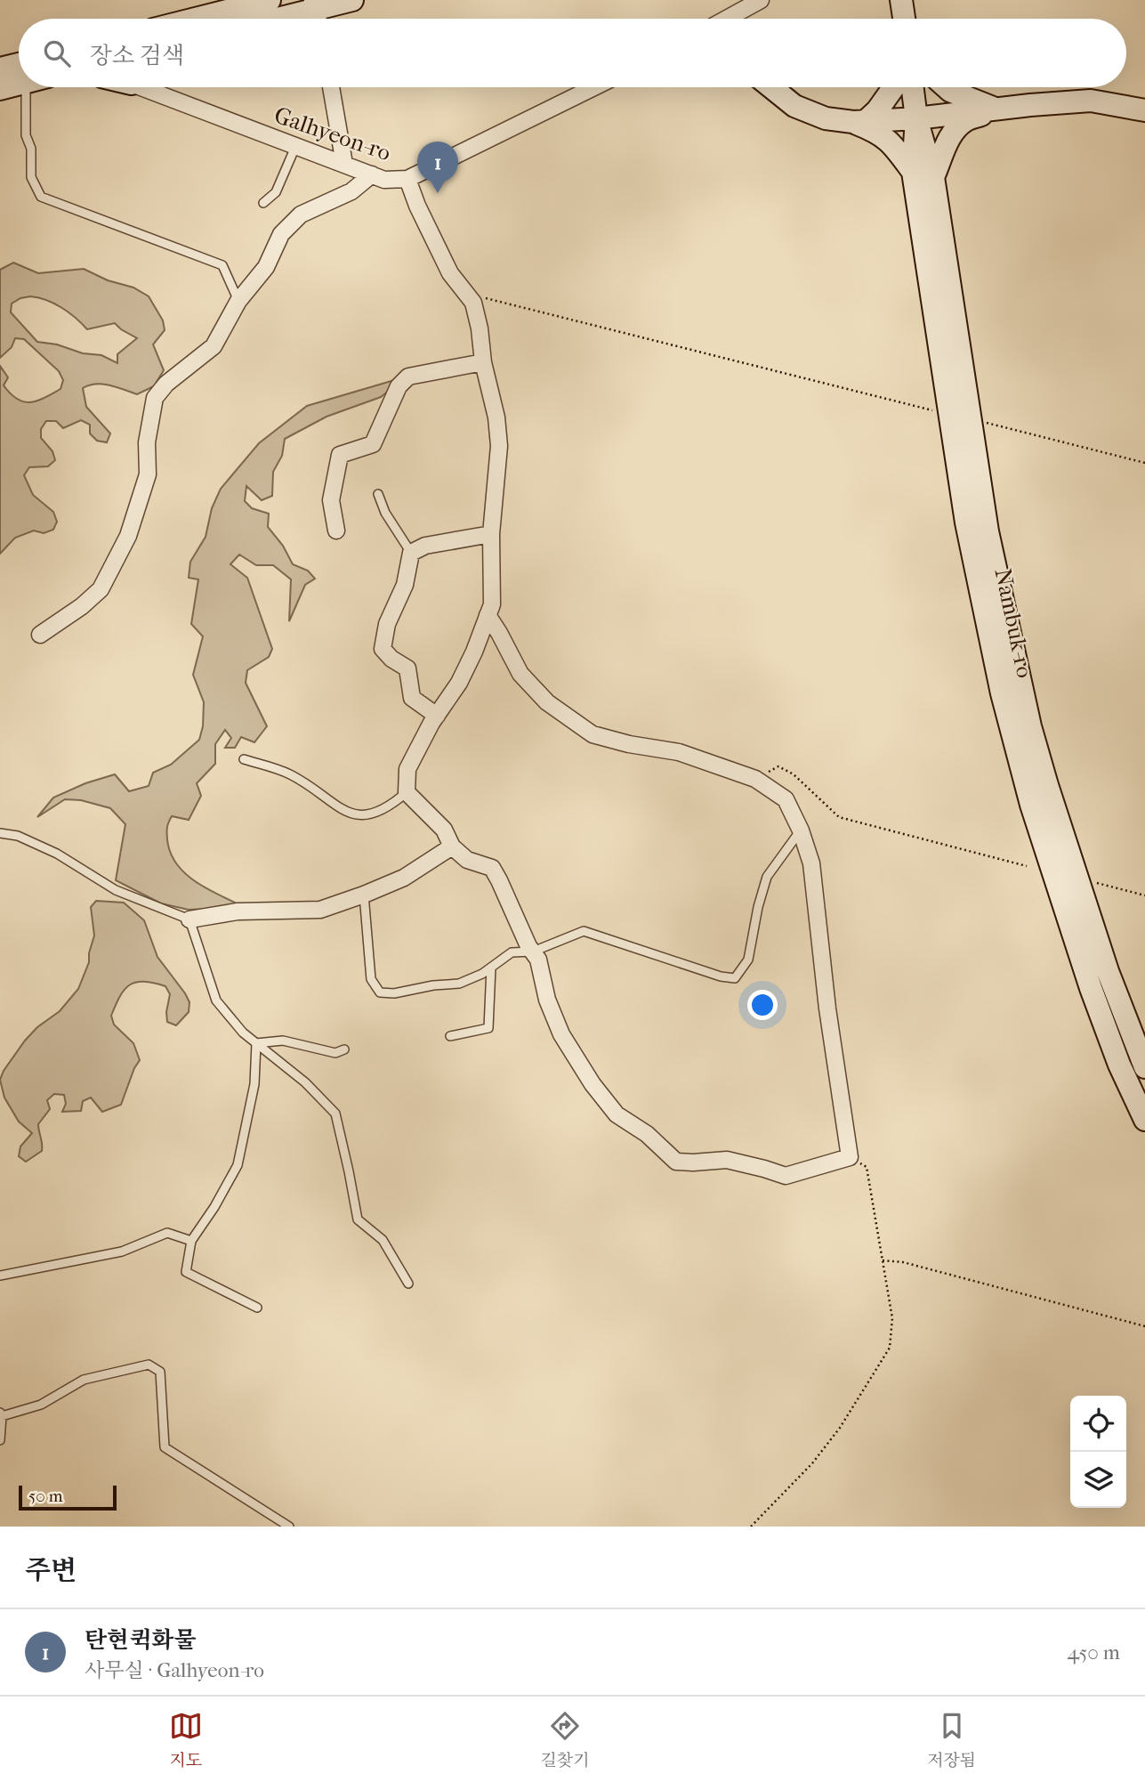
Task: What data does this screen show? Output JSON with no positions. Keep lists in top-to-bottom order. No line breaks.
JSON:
{"streets":{"main road":["Nambuk-ro"],"street":["Galhyeon-ro"]},"scale_bar":"50 m","page":{"search":"장소 검색","pins":"1","scale":"50 m","heading":"주변","list":[{"mark":"1","name":"탄현퀵화물","note":"사무실 · Galhyeon-ro","value":"450 m"}],"nav":["지도","길찾기","저장됨"]}}
